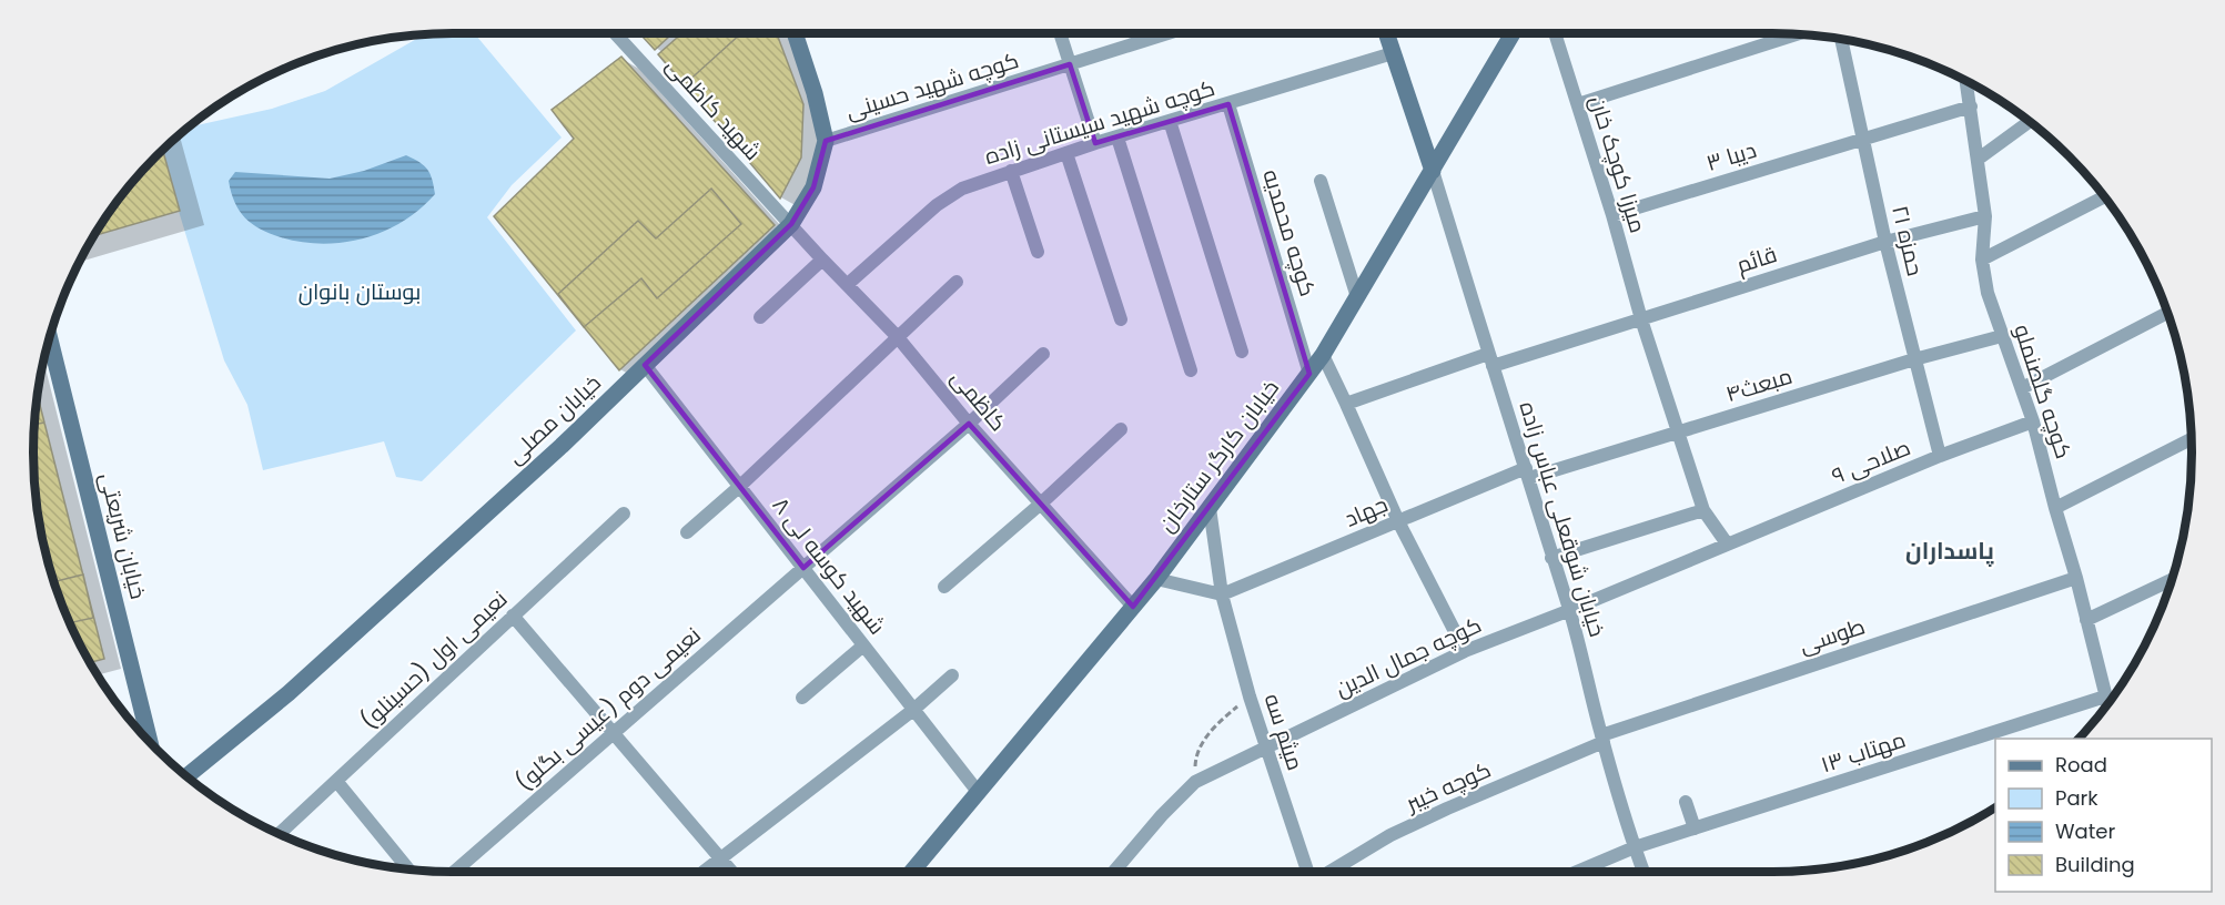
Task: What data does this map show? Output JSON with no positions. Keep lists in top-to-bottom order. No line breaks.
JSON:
{"streets":{"street":["کوچه شهید حسینی","شهید کاظمی","کوچه شهید سیستانی زاده","دیبا ۳","میرزا کوچک خان","کوچه محمدیه","حمزه ۲۱","قائم","مبعث۴","کوچه گلصنملو","کاظمی","خیابان مصلی","خیابان کارگر ستارخان","صلاحی ۹","جهاد","خیابان شوقعلی عباس زاده","خیابان شریعتی","شهید کوسه لی ۸","طوسی","کوچه جمال الدین","نعیمی اول (حسینلو)","نعیمی دوم (عیسی بگلو)","میثم سه","مهتاب ۱۳","کوچه خیبر"]},"crossings":[["کوچه شهید حسینی","خیابان مصلی"],["شهید کاظمی","کاظمی"],["شهید کاظمی","خیابان مصلی"],["کوچه شهید سیستانی زاده","کوچه محمدیه"],["کوچه شهید سیستانی زاده","کاظمی"],["دیبا ۳","میرزا کوچک خان"],["دیبا ۳","حمزه ۲۱"],["دیبا ۳","کوچه گلصنملو"],["میرزا کوچک خان","قائم"],["میرزا کوچک خان","مبعث۴"],["میرزا کوچک خان","صلاحی ۹"],["کوچه محمدیه","خیابان کارگر ستارخان"],["حمزه ۲۱","قائم"],["حمزه ۲۱","مبعث۴"],["حمزه ۲۱","صلاحی ۹"],["قائم","کوچه گلصنملو"],["قائم","خیابان شوقعلی عباس زاده"],["مبعث۴","کوچه گلصنملو"],["مبعث۴","جهاد"],["مبعث۴","خیابان شوقعلی عباس زاده"],["کوچه گلصنملو","صلاحی ۹"],["کوچه گلصنملو","طوسی"],["کوچه گلصنملو","مهتاب ۱۳"],["کاظمی","خیابان مصلی"],["کاظمی","خیابان کارگر ستارخان"],["کاظمی","نعیمی دوم (عیسی بگلو)"],["خیابان مصلی","شهید کوسه لی ۸"],["خیابان کارگر ستارخان","خیابان شوقعلی عباس زاده"],["خیابان کارگر ستارخان","شهید کوسه لی ۸"],["خیابان کارگر ستارخان","میثم سه"],["صلاحی ۹","خیابان شوقعلی عباس زاده"],["صلاحی ۹","کوچه جمال الدین"],["جهاد","خیابان شوقعلی عباس زاده"],["جهاد","میثم سه"],["خیابان شوقعلی عباس زاده","طوسی"],["خیابان شوقعلی عباس زاده","کوچه جمال الدین"],["خیابان شوقعلی عباس زاده","مهتاب ۱۳"],["خیابان شوقعلی عباس زاده","کوچه خیبر"],["شهید کوسه لی ۸","نعیمی دوم (عیسی بگلو)"],["طوسی","کوچه خیبر"],["کوچه جمال الدین","میثم سه"]],"districts":["پاسداران"],"parks":["بوستان بانوان"],"legend":["Road","Park","Water","Building"]}
